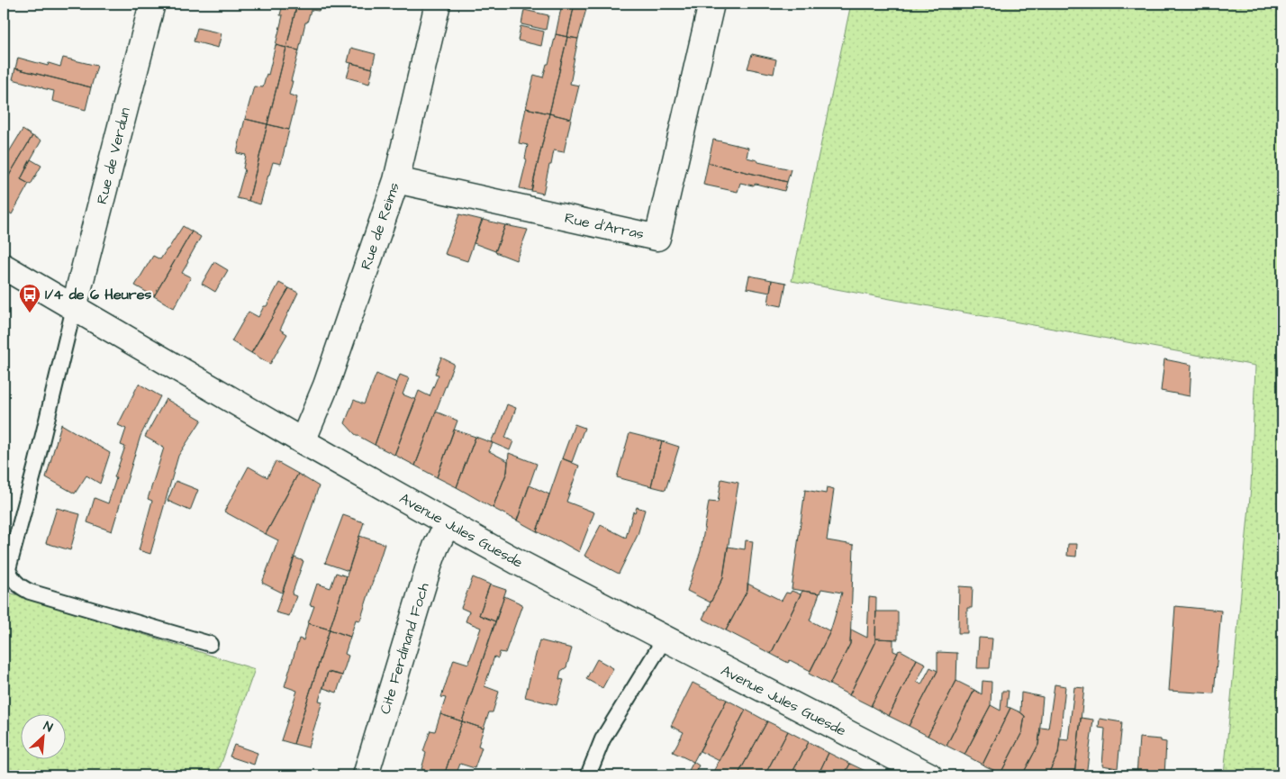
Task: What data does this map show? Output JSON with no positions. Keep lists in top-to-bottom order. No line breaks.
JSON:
{"streets":{"street":["Rue de Verdun","Rue de Reims","Rue d'Arras","Avenue Jules Guesde","Cite Ferdinand Foch"]},"crossings":[["Rue de Verdun","Avenue Jules Guesde"],["Rue de Reims","Rue d'Arras"],["Rue de Reims","Avenue Jules Guesde"],["Avenue Jules Guesde","Cite Ferdinand Foch"]],"places":{"bus stop":["1/4 de 6 Heures"]},"north":"top right"}
